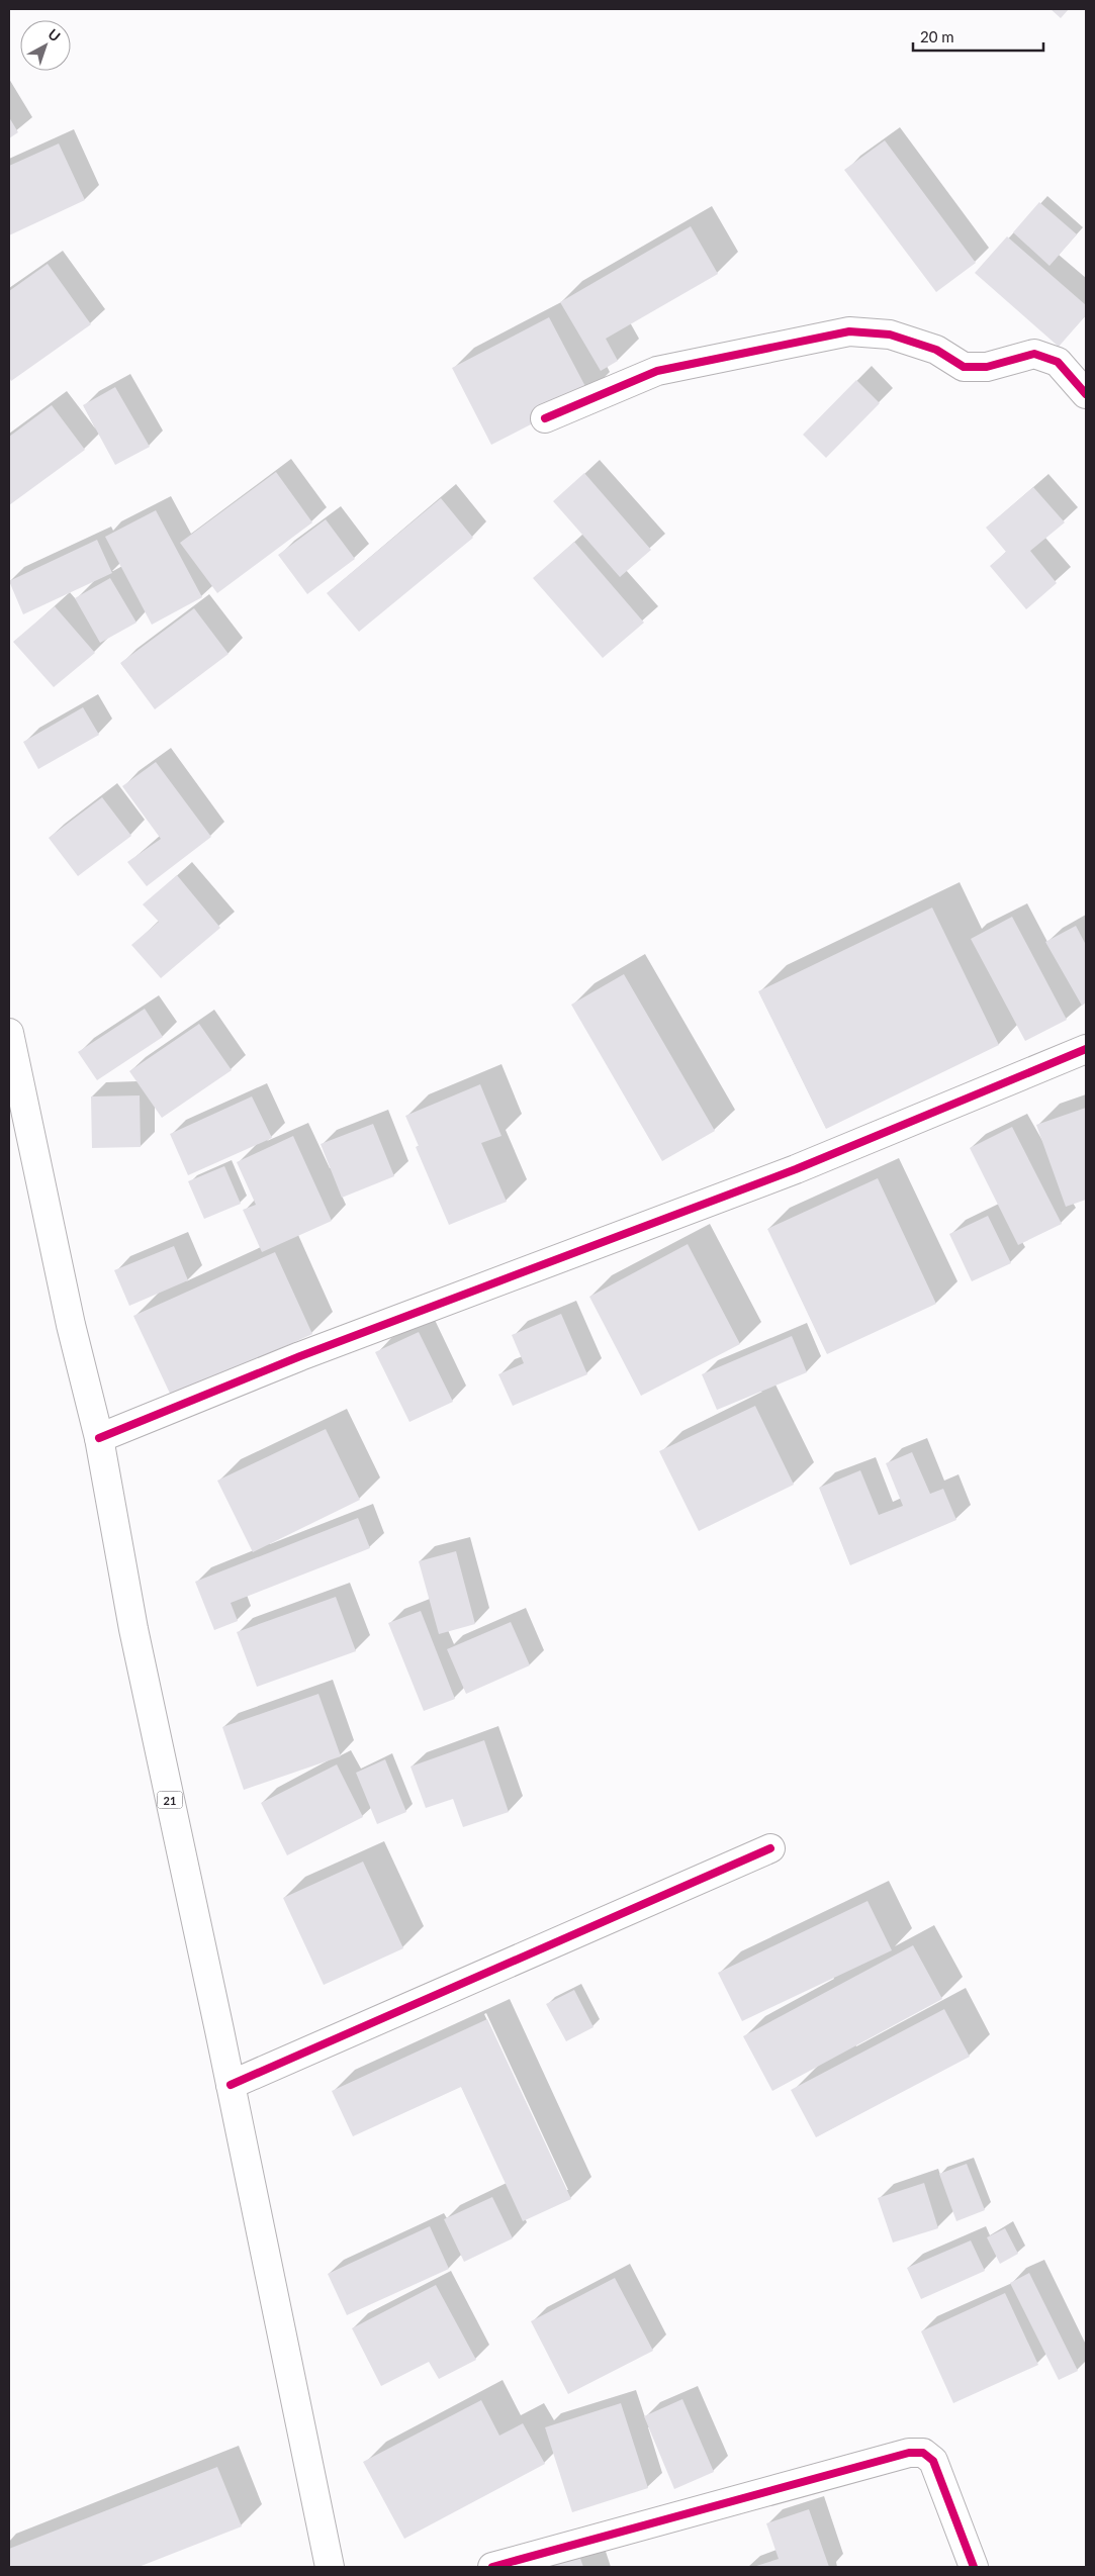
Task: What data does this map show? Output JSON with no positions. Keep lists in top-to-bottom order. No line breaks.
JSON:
{"streets":{"main road":["21"]},"scale_bar":"20 m","north":"top right"}
